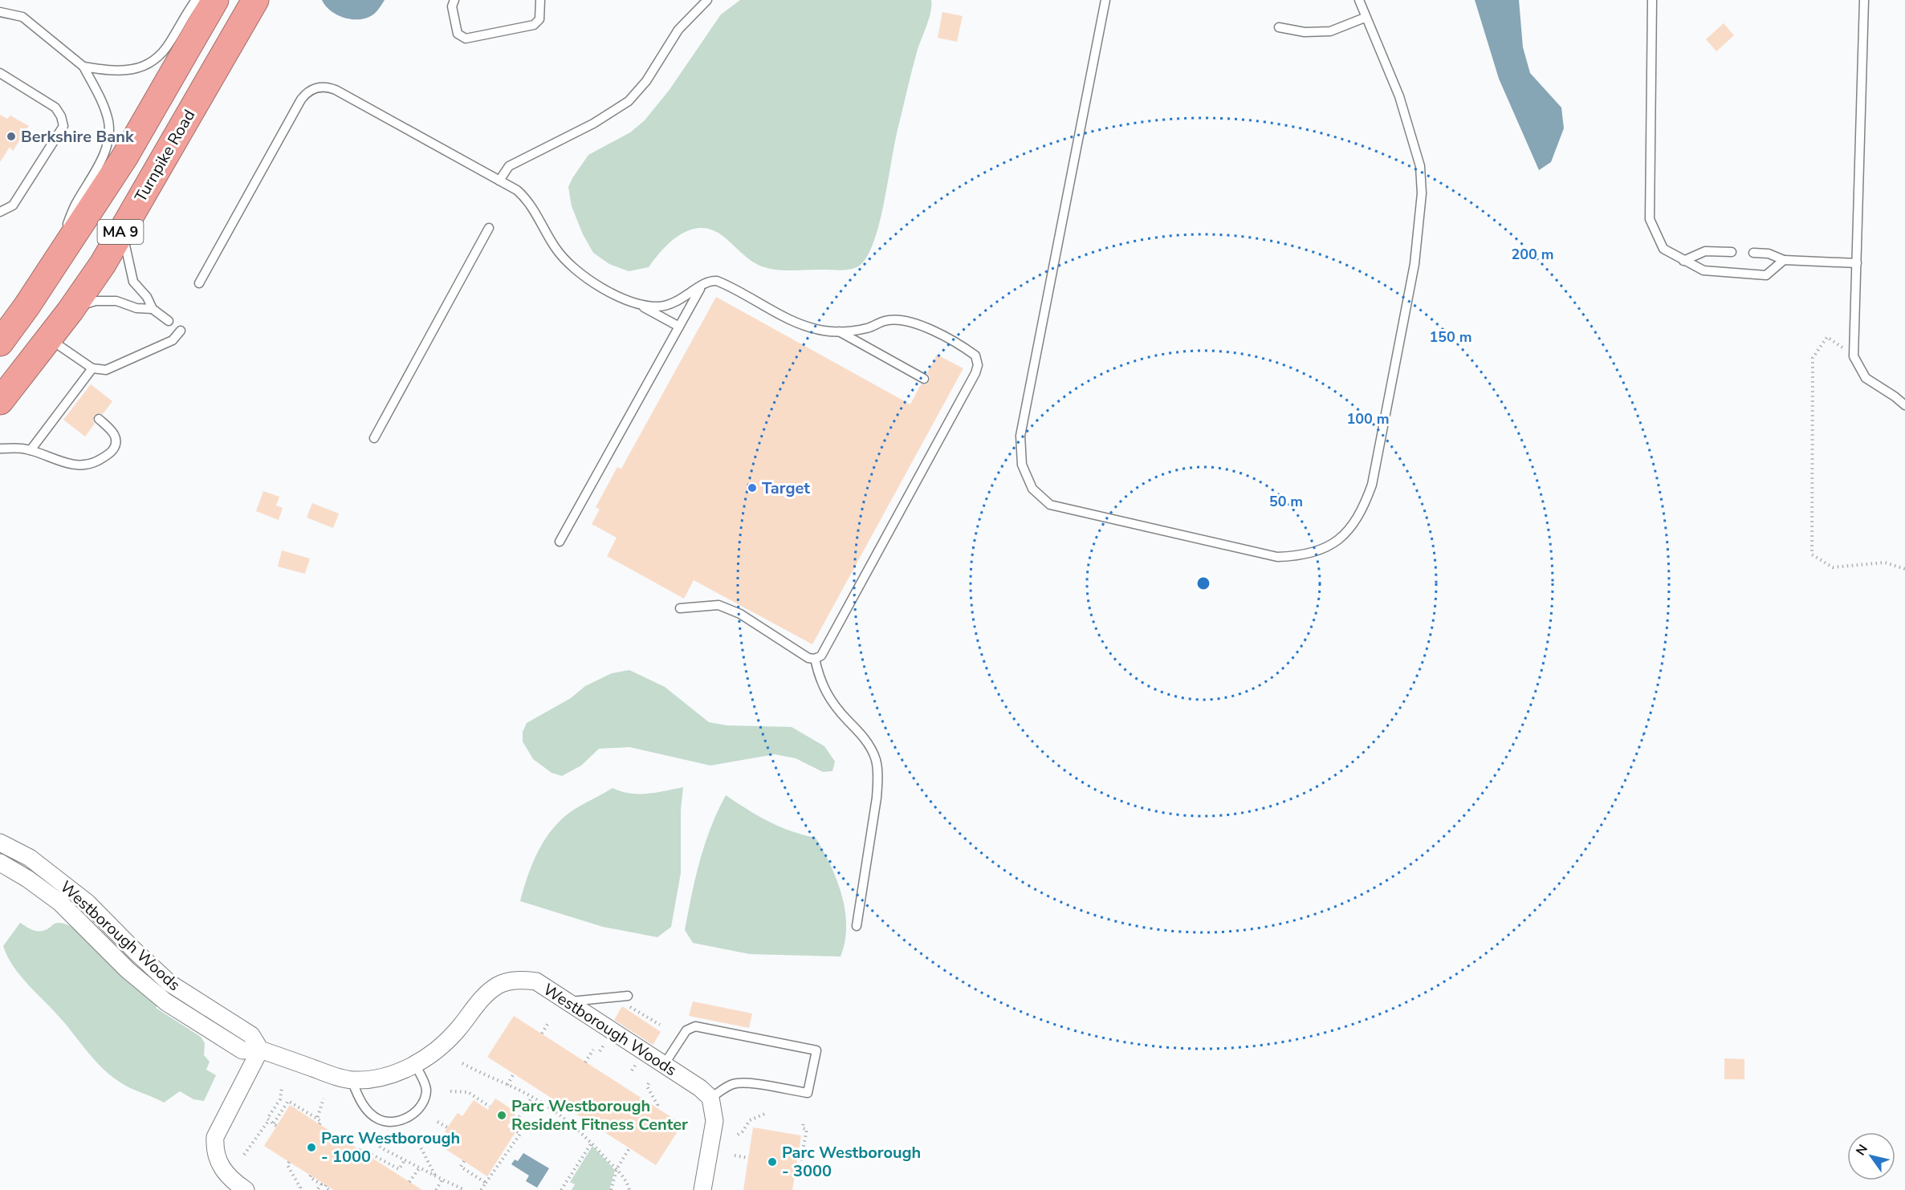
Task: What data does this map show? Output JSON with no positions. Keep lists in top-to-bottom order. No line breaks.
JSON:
{"streets":{"highway":["Turnpike Road","MA 9"],"street":["Westborough Woods"]},"places":["Berkshire Bank","Target","Parc Westborough Resident Fitness Center","Parc Westborough - 1000","Parc Westborough - 3000"],"north":"top left","rings":["200 m","150 m","100 m","50 m"]}
